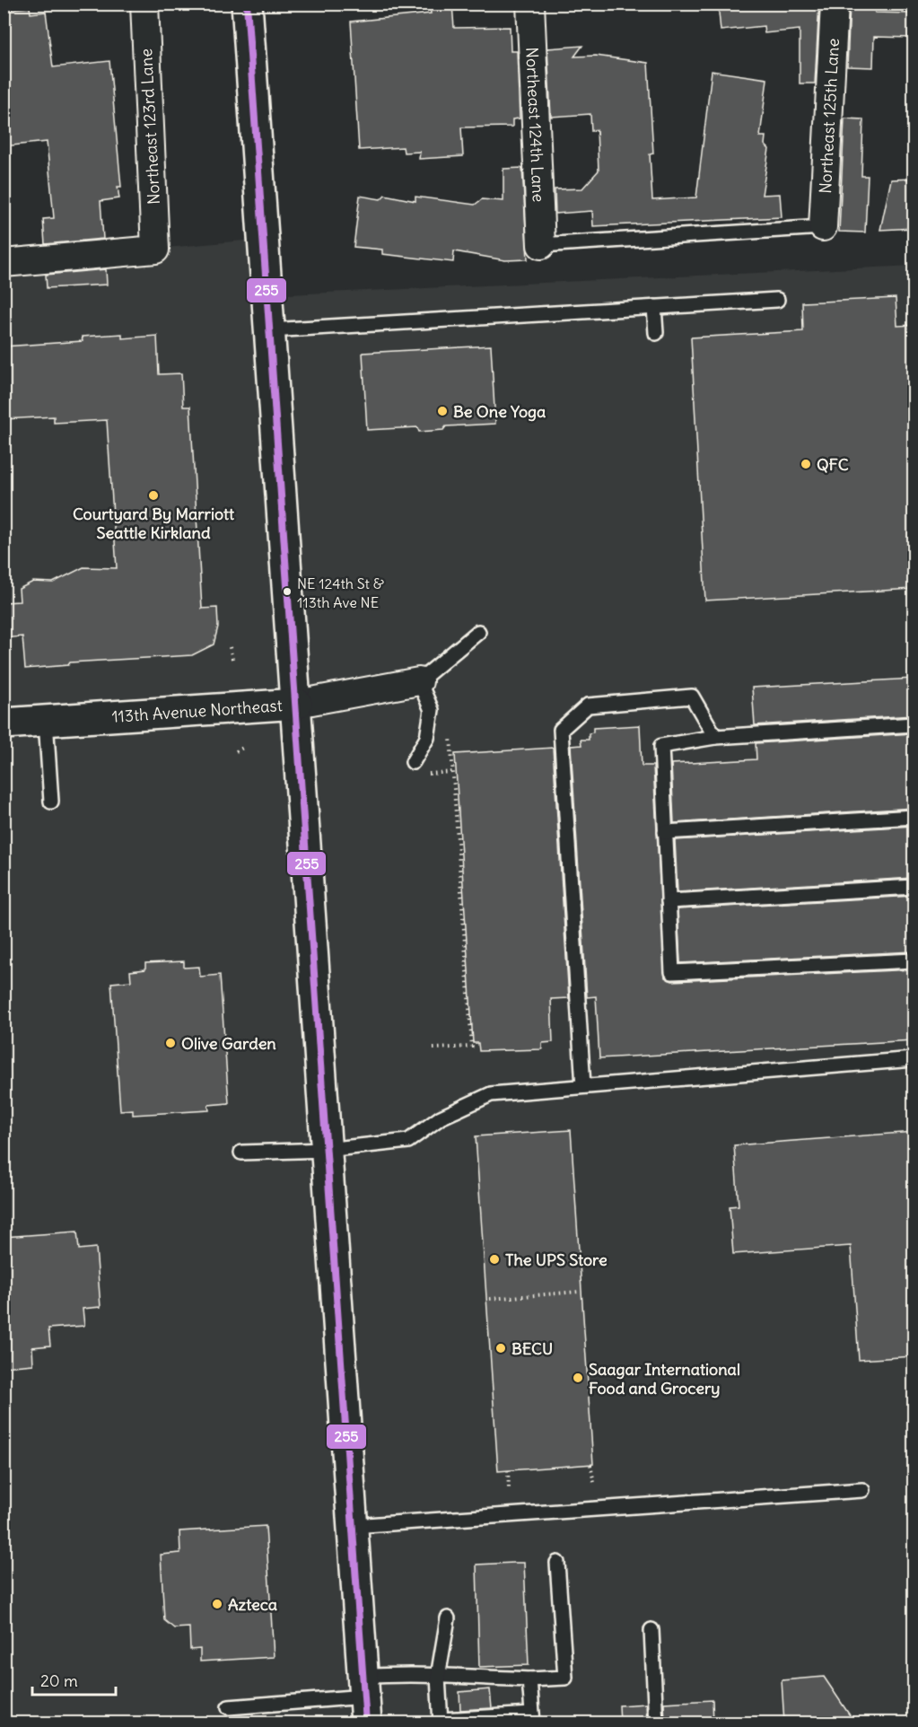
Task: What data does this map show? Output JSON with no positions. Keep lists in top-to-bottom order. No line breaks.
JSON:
{"streets":{"main road":["113th Avenue Northeast"],"street":["Northeast 125th Lane","Northeast 124th Lane","Northeast 123rd Lane"]},"places":["Be One Yoga","QFC","Courtyard By Marriott Seattle Kirkland","NE 124th St & 113th Ave NE","Olive Garden","The UPS Store","BECU","Saagar International Food and Grocery","Azteca"],"lines":["transit line 255"],"scale_bar":"20 m"}
